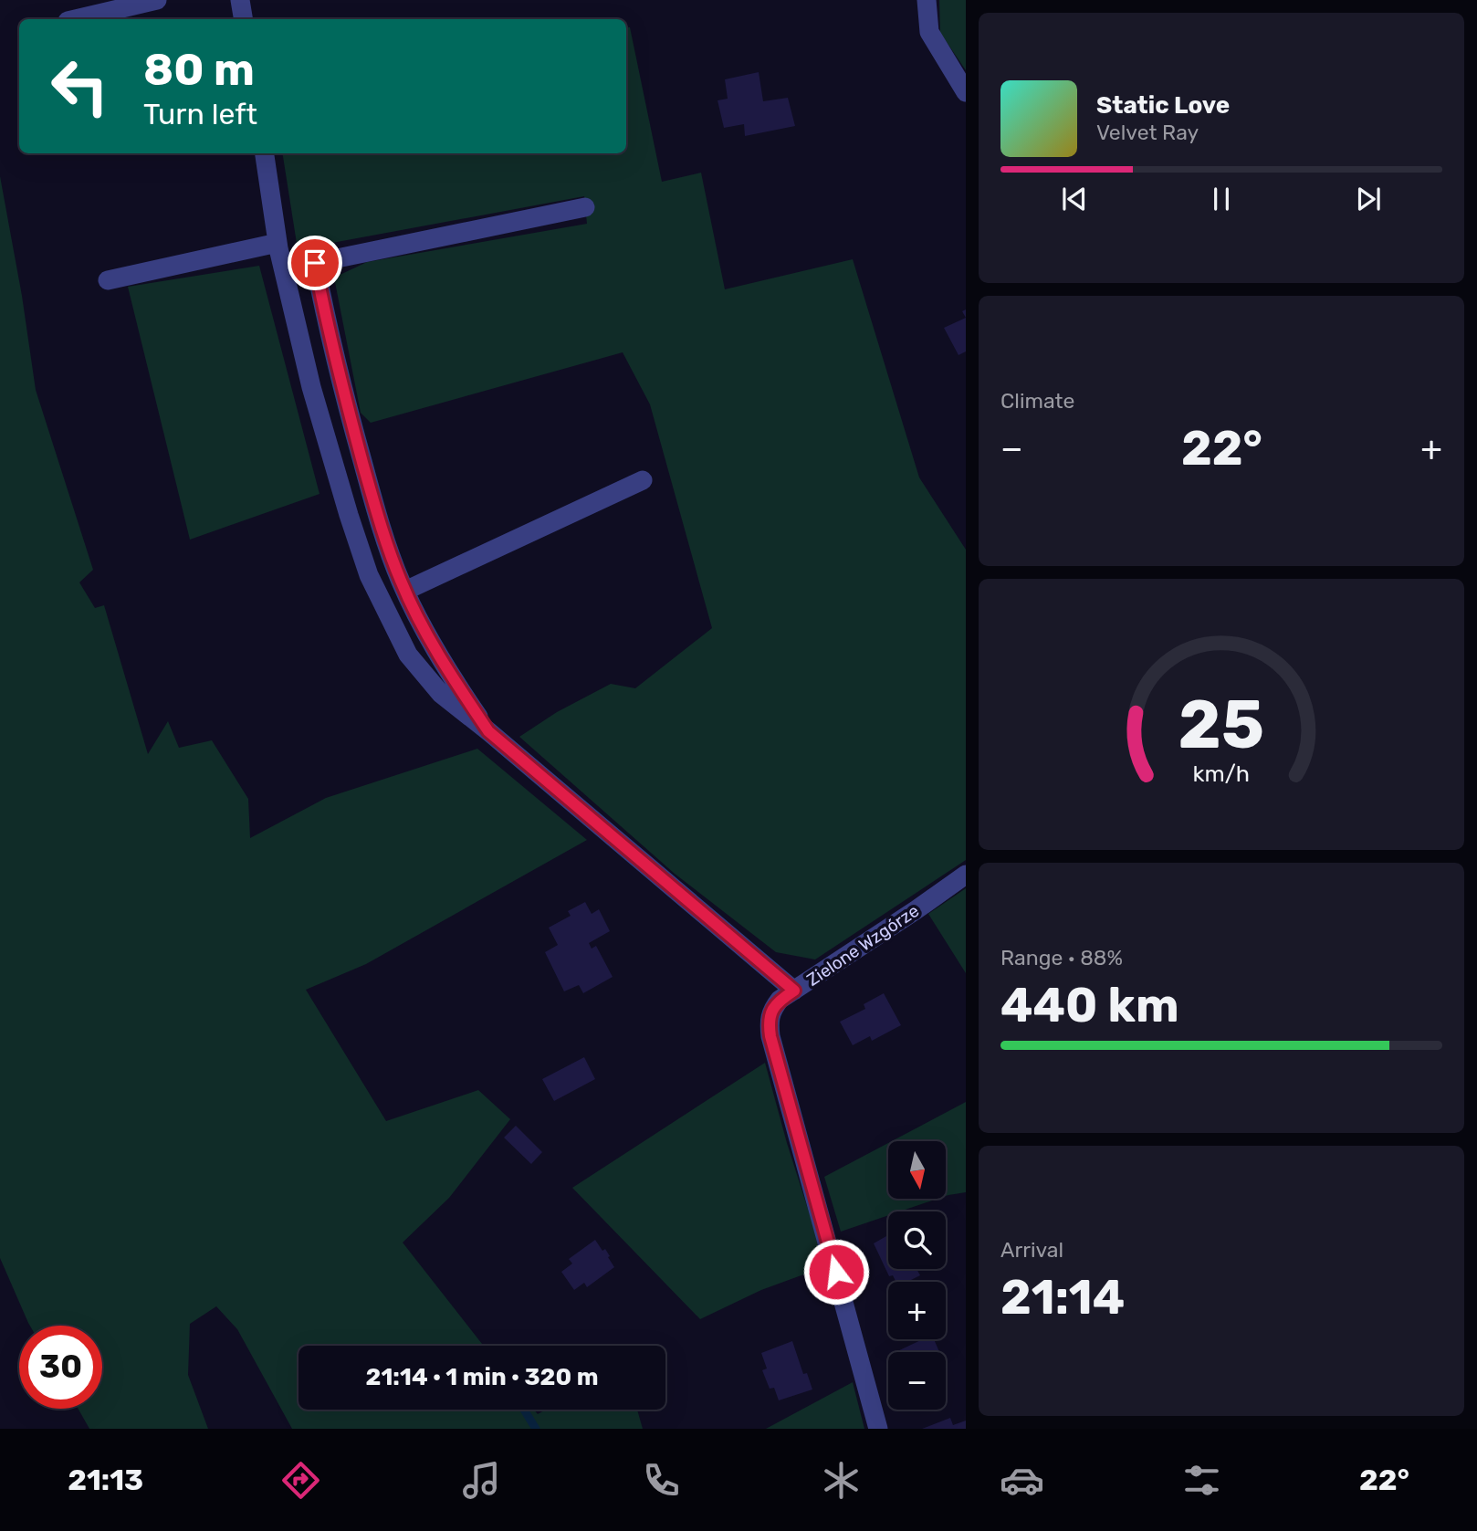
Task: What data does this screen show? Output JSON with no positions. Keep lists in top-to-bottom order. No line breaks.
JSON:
{"streets":{"street":["Zielone Wzgórze"]},"north":"bottom","page":{"turn":["80 m","Turn left"],"song":["Static Love","Velvet Ray"],"tile":["Climate",["Range · 88%","440 km"],["Arrival","21:14"]],"heat":["−","22°","+"],"map_buttons":["+","−"],"limit":"30","trip":"21:14 · 1 min · 320 m","tabs":["21:13","22°"],"gauge":["25","km/h"]}}
